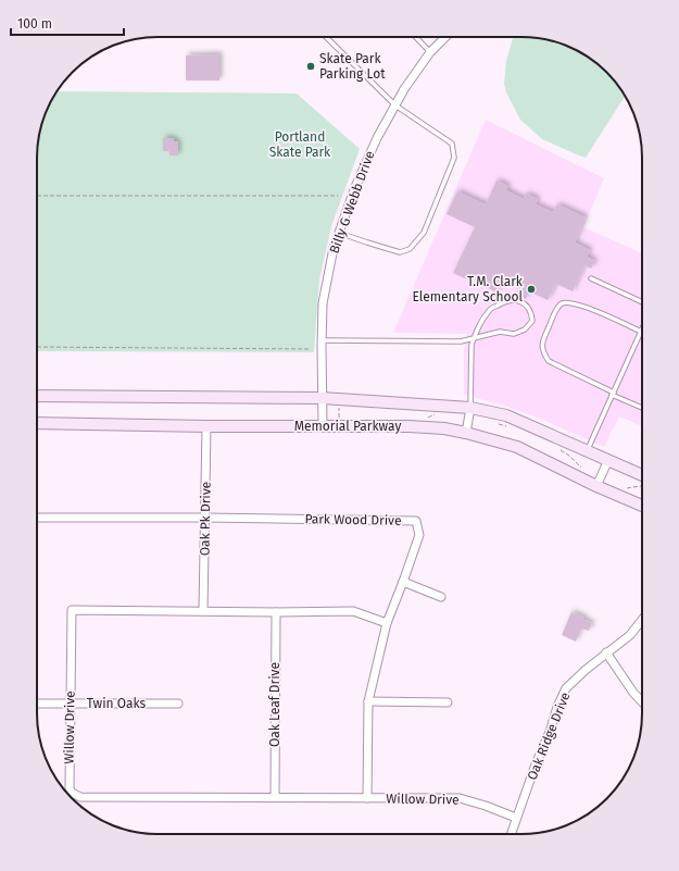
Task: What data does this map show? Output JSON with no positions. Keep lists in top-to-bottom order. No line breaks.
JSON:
{"streets":{"street":["Billy G Webb Drive","Memorial Parkway","Oak Pk Drive","Park Wood Drive","Twin Oaks","Oak Leaf Drive","Willow Drive","Oak Ridge Drive"]},"crossings":[["Billy G Webb Drive","Memorial Parkway"],["Memorial Parkway","Oak Pk Drive"],["Oak Pk Drive","Park Wood Drive"],["Oak Pk Drive","Willow Drive"],["Park Wood Drive","Willow Drive"],["Twin Oaks","Willow Drive"],["Oak Leaf Drive","Willow Drive"],["Willow Drive","Oak Ridge Drive"]],"parks":["Portland Skate Park"],"places":["Skate Park Parking Lot","T.M. Clark Elementary School"],"scale_bar":"100 m"}
